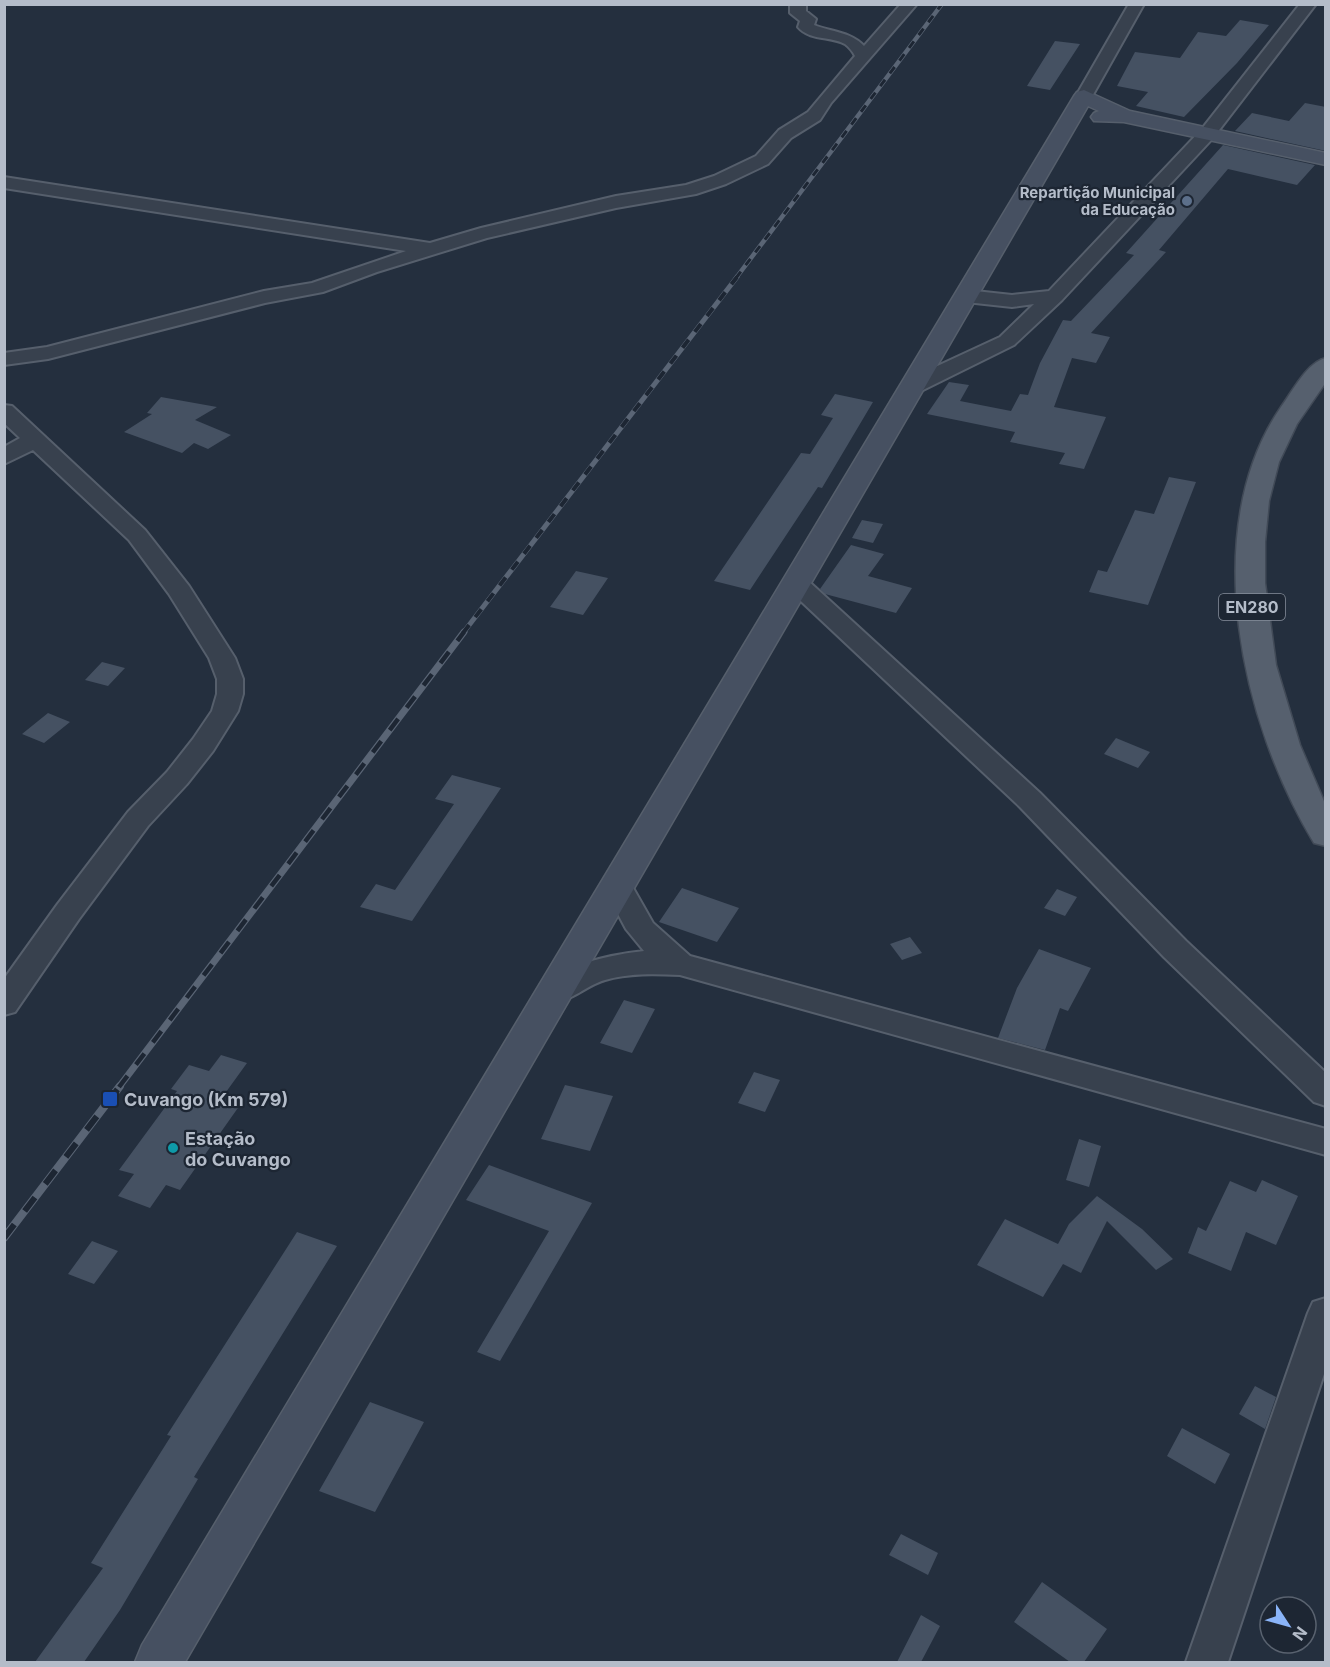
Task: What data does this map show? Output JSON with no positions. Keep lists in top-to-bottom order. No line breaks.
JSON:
{"streets":{"main road":["EN280"]},"places":{"other":["Repartição Municipal da Educação","Estação do Cuvango"],"transit":["Cuvango (Km 579)"]},"north":"bottom right"}
